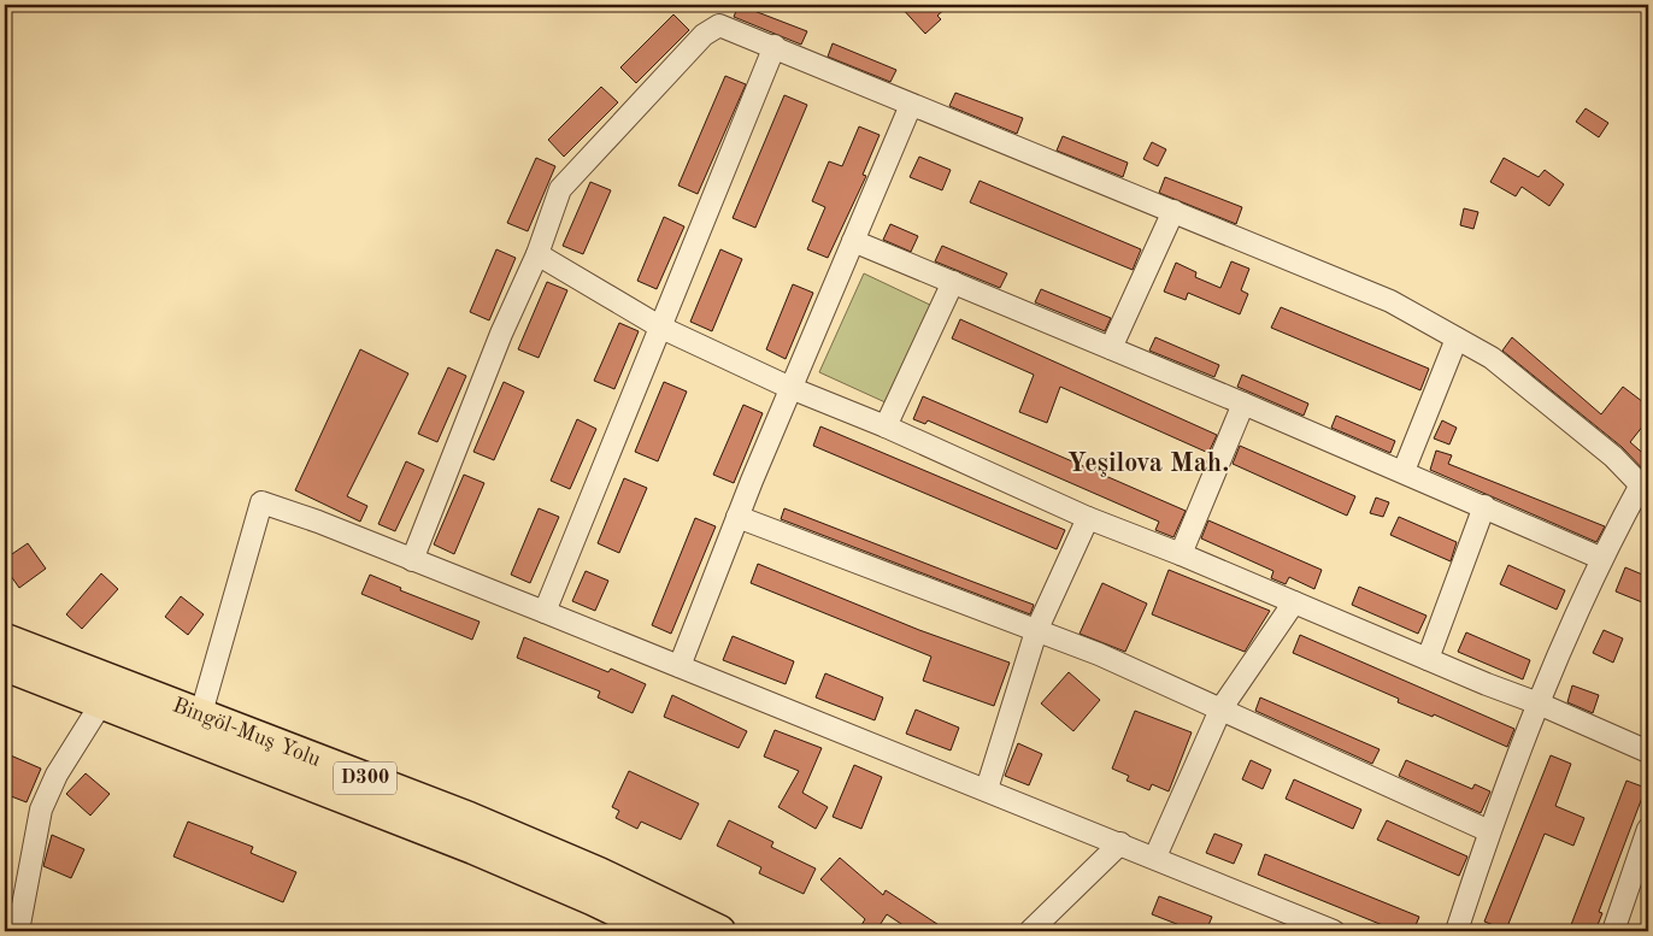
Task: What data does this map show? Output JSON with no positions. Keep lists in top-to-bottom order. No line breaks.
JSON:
{"streets":{"highway":["Bingöl-Muş Yolu","D300"]},"districts":["Yeşilova Mah."]}
